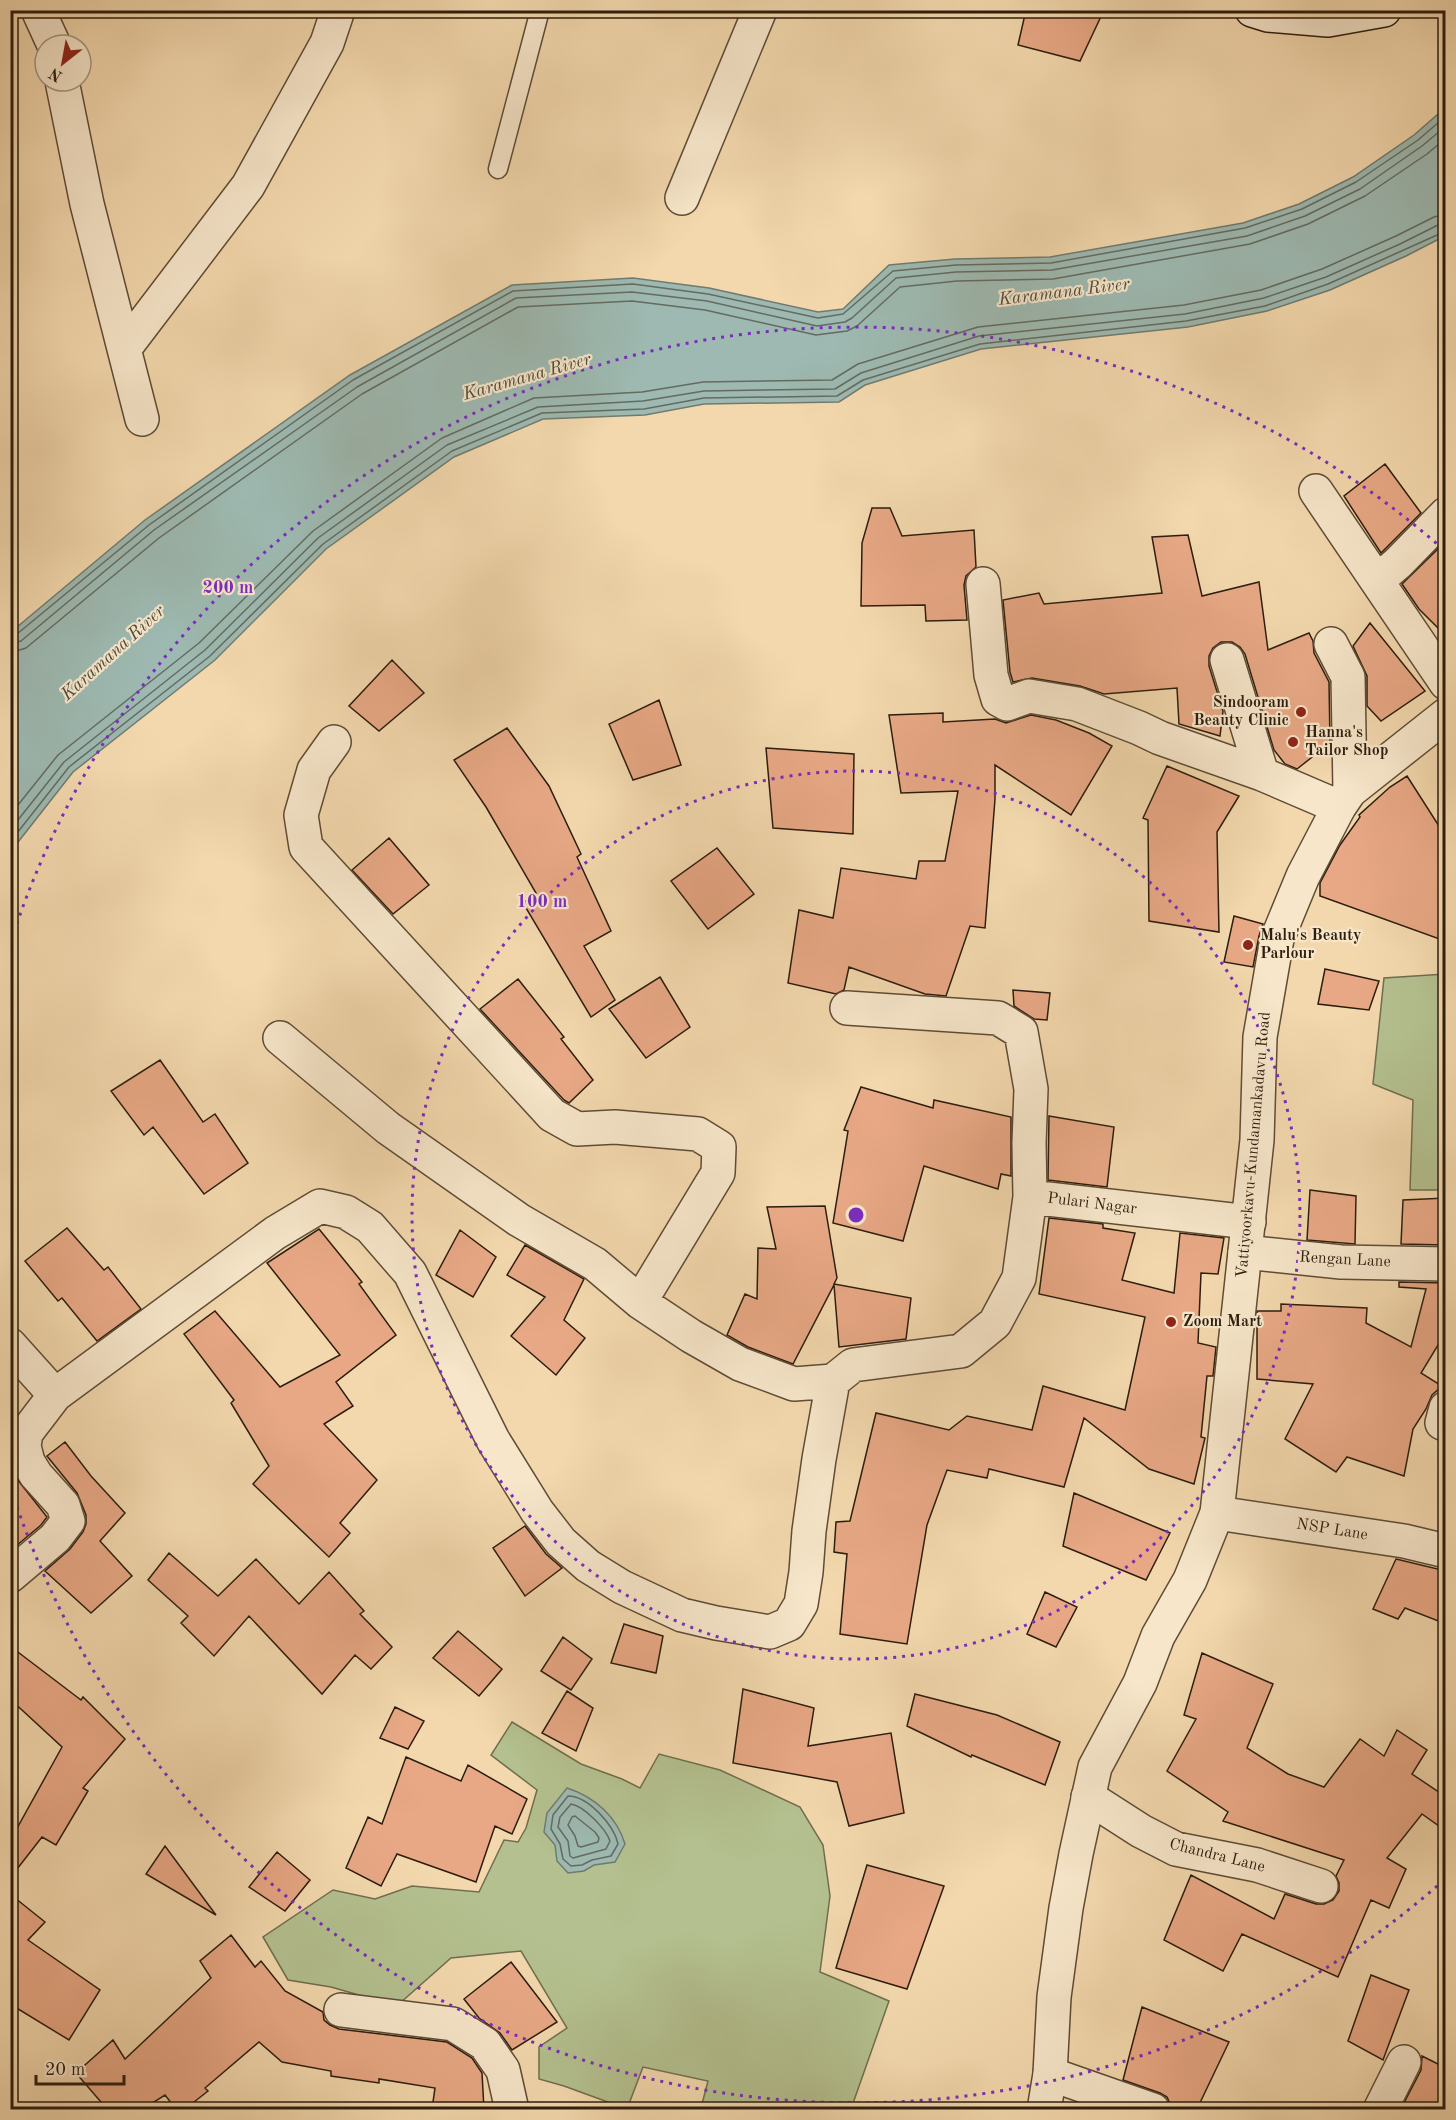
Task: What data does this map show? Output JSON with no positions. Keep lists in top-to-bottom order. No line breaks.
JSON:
{"streets":{"street":["Vattiyoorkavu-Kundamankadavu Road","Pulari Nagar","Rengan Lane","NSP Lane","Chandra Lane"]},"crossings":[["Vattiyoorkavu-Kundamankadavu Road","Pulari Nagar"],["Vattiyoorkavu-Kundamankadavu Road","Rengan Lane"],["Vattiyoorkavu-Kundamankadavu Road","NSP Lane"],["Vattiyoorkavu-Kundamankadavu Road","Chandra Lane"],["Pulari Nagar","Rengan Lane"]],"water":["Karamana River"],"places":["Sindooram Beauty Clinic","Hanna's Tailor Shop","Malu's Beauty Parlour","Zoom Mart"],"scale_bar":"20 m","north":"bottom left","rings":["200 m","100 m"]}
